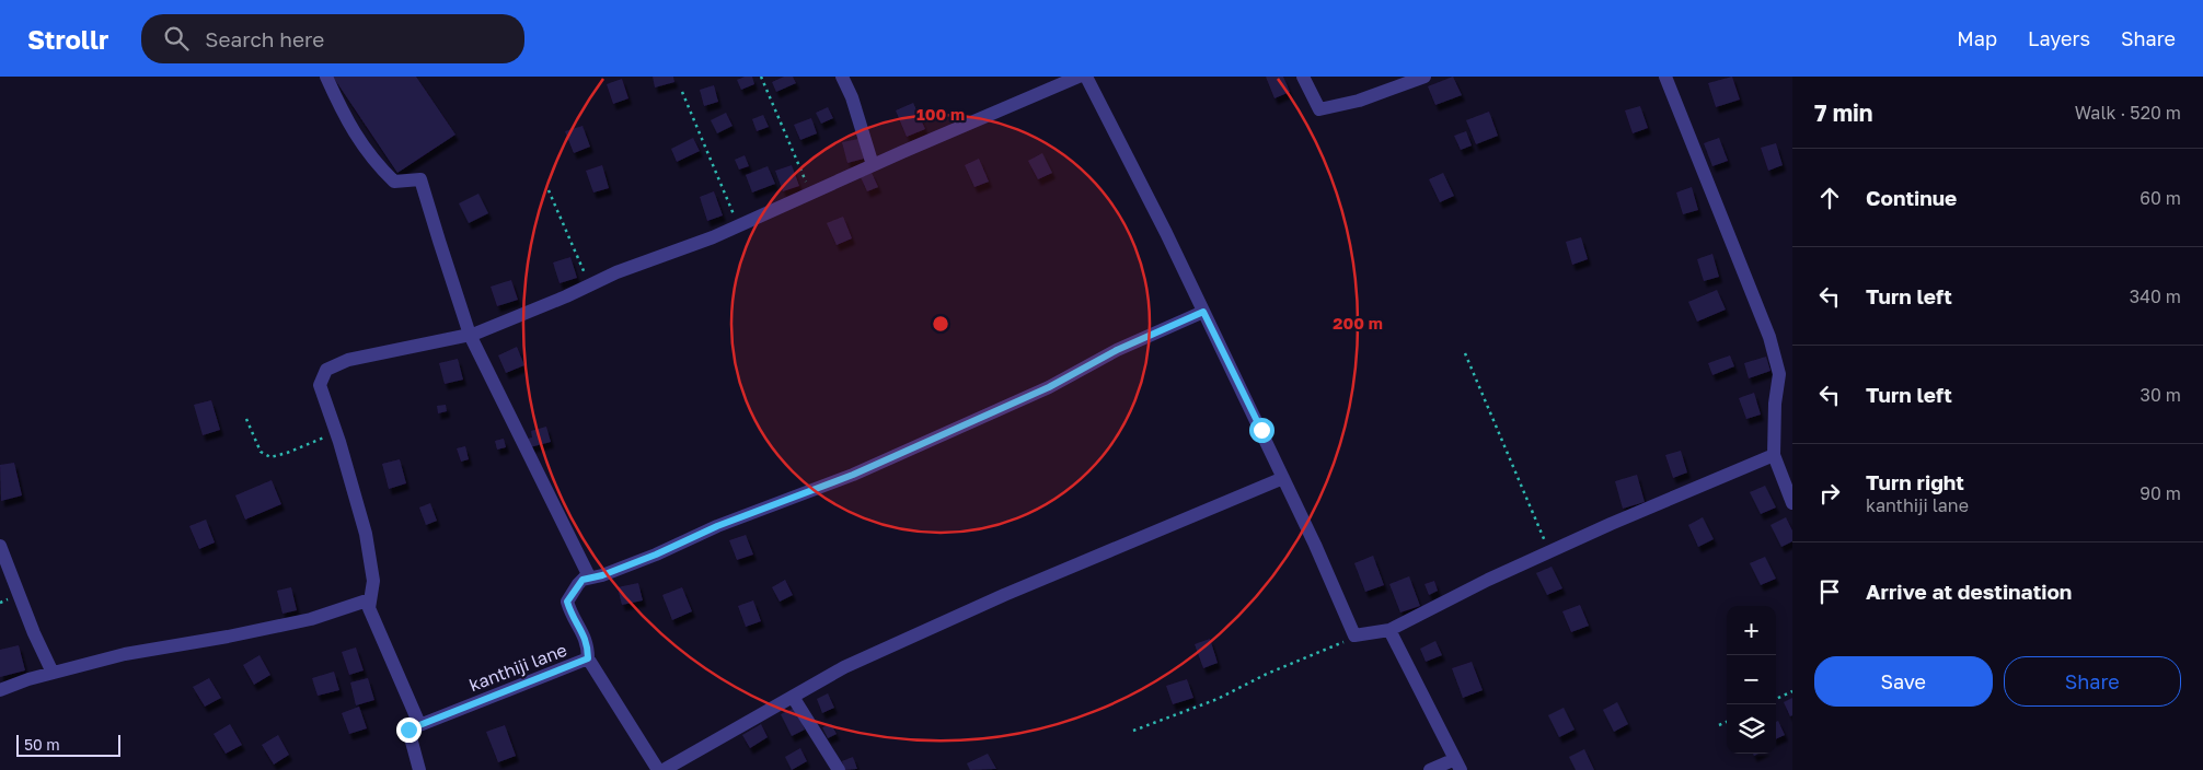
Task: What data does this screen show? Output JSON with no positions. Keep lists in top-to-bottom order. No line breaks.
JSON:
{"streets":{"street":["kanthiji lane"]},"scale_bar":"50 m","page":{"header":"Strollr","search":"Search here","nav":["Map","Layers","Share"],"heading":["7 min","Walk · 520 m"],"list":[["Continue","60 m"],["Turn left","340 m"],["Turn left","30 m"],["Turn right","kanthiji lane","90 m"],"Arrive at destination"],"map_buttons":["+","−"],"buttons":["Save","Share"],"scale":"50 m"},"rings":["100 m","200 m"]}
